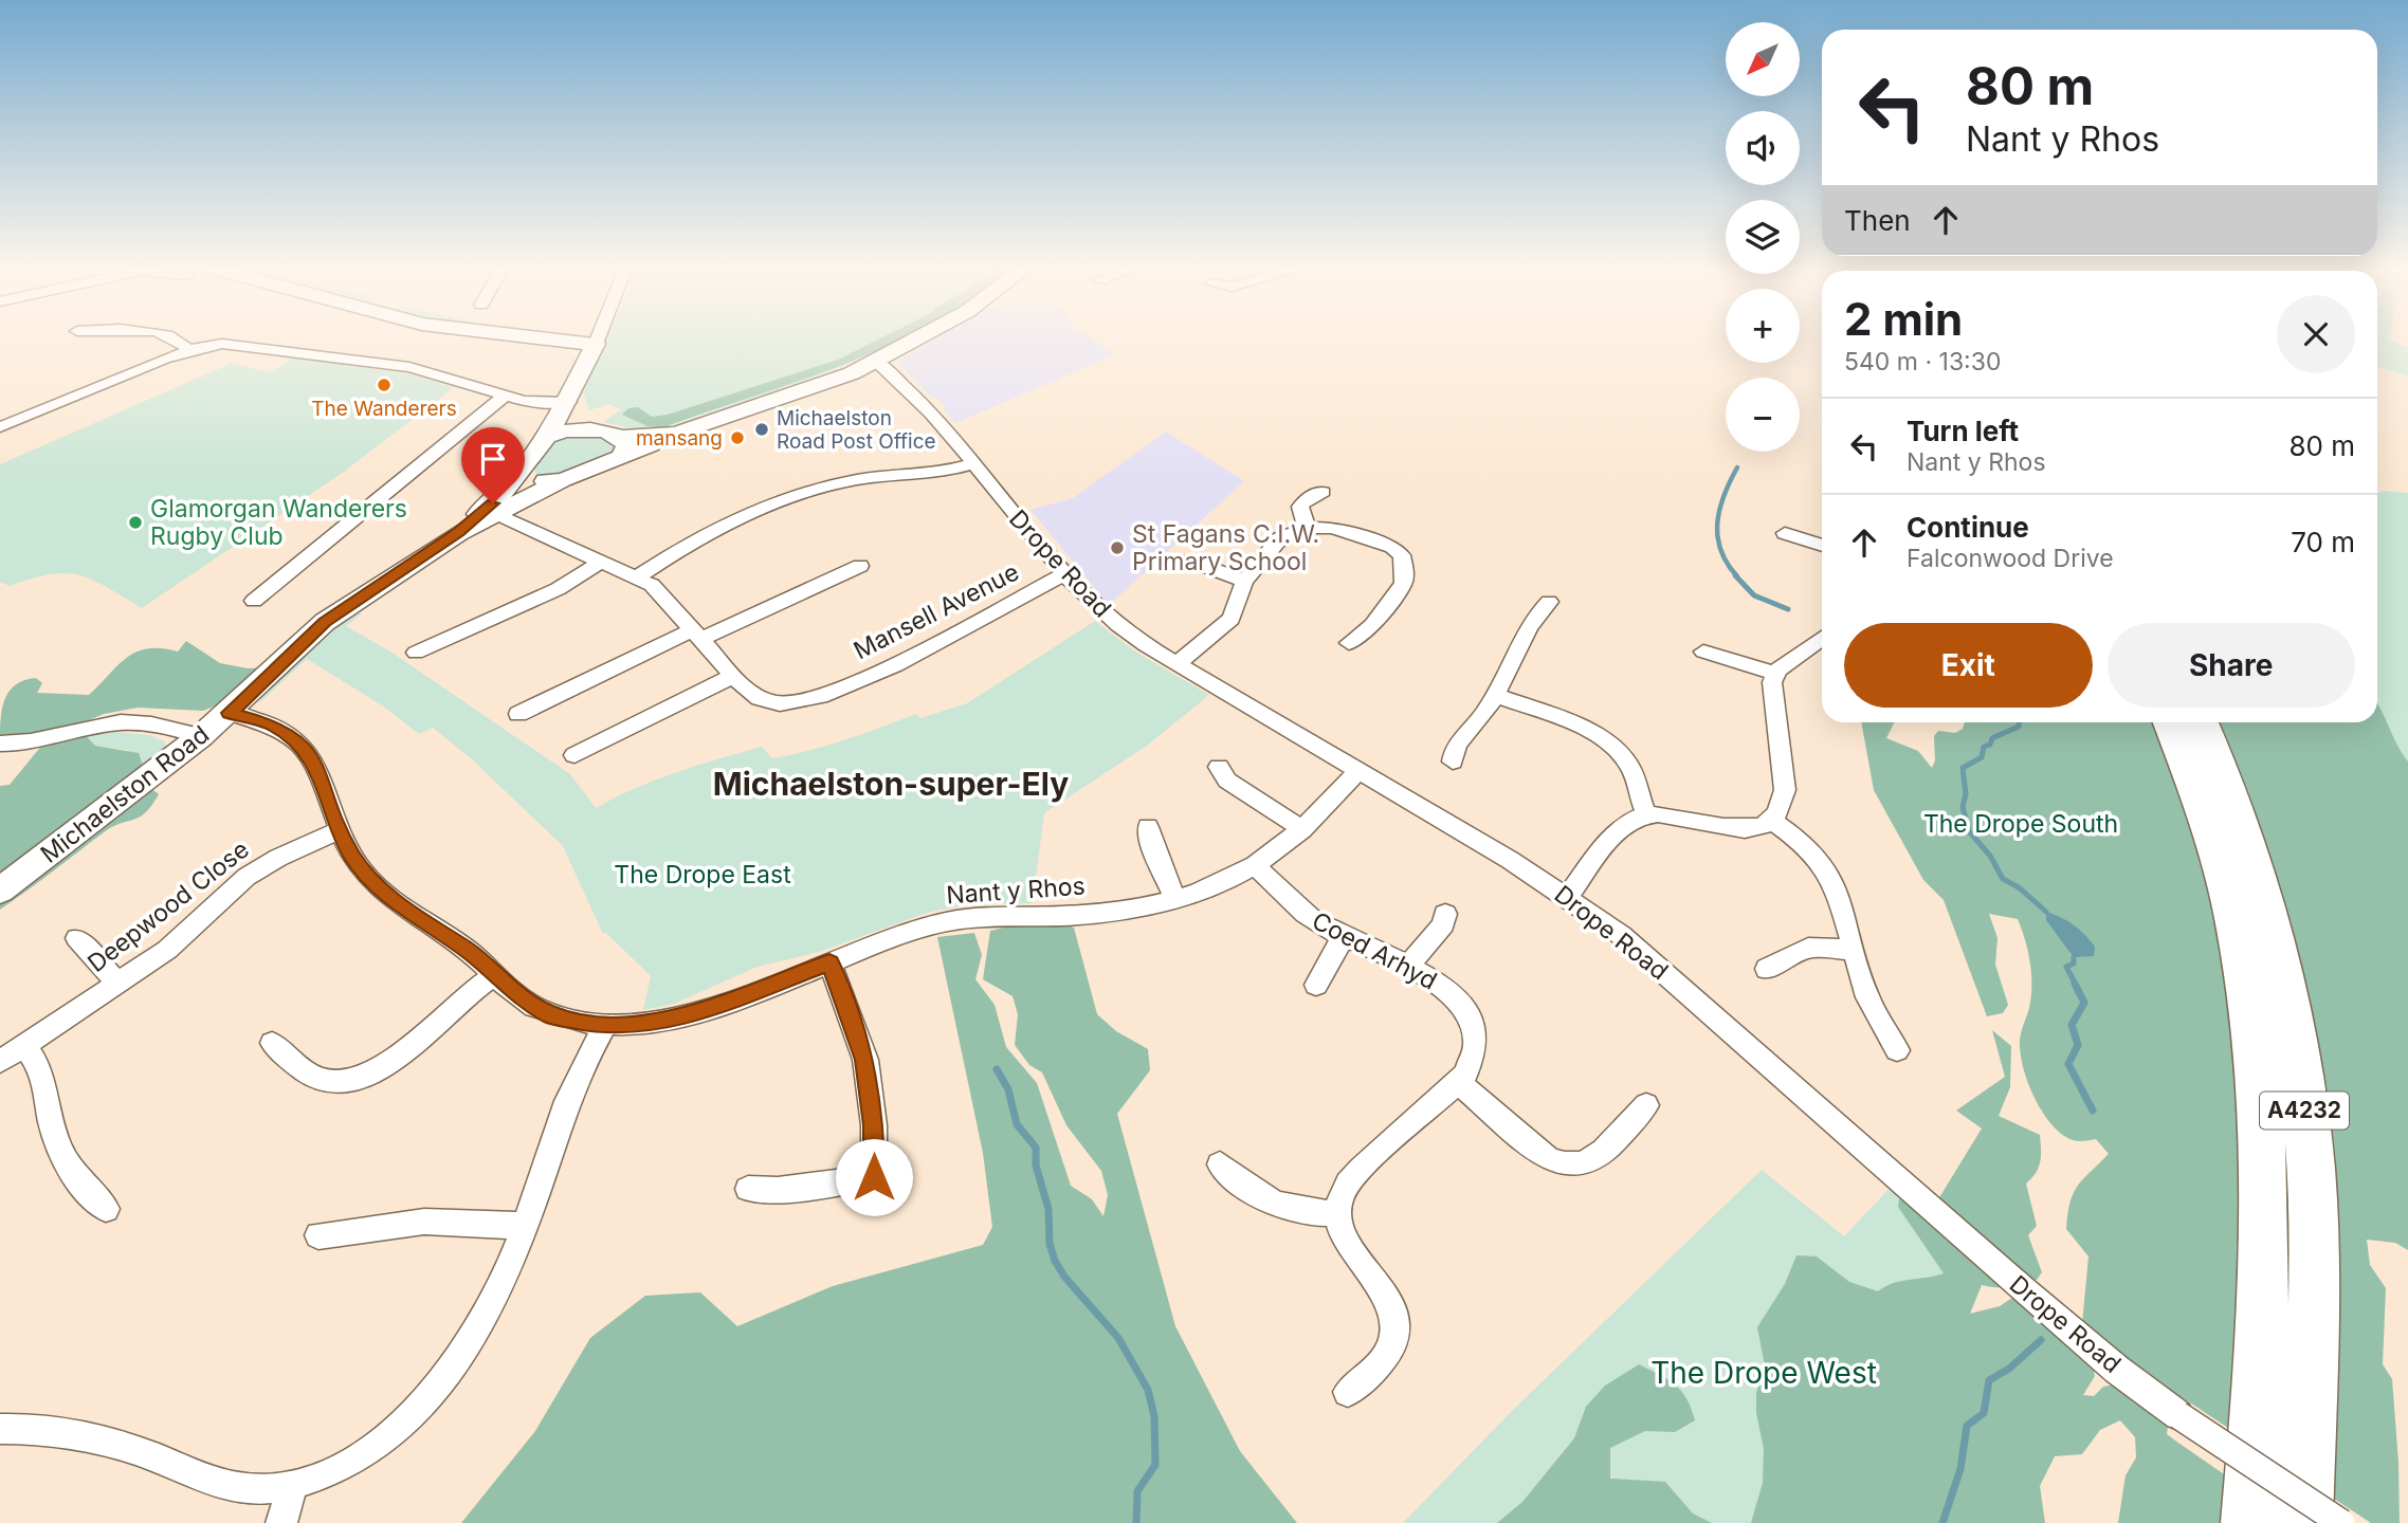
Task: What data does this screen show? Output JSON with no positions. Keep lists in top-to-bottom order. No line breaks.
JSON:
{"streets":{"highway":["A4232"],"street":["Drope Road","Mansell Avenue","Michaelston Road","Nant y Rhos","Deepwood Close","Coed Arhyd"]},"crossings":[["Drope Road","Mansell Avenue"],["Drope Road","Nant y Rhos"],["Mansell Avenue","Michaelston Road"],["Michaelston Road","Nant y Rhos"],["Nant y Rhos","Deepwood Close"],["Nant y Rhos","Coed Arhyd"]],"districts":["Michaelston-super-Ely"],"parks":["The Drope South","The Drope East","The Drope West"],"places":["The Wanderers","Michaelston Road Post Office","mansang","Glamorgan Wanderers Rugby Club","St Fagans C.I.W. Primary School"],"north":"bottom left","page":{"map_buttons":["+","−"],"turn":["80 m","Nant y Rhos"],"then":"Then","heading":["2 min","540 m · 13:30"],"list":[{"name":"Turn left","note":"Nant y Rhos","value":"80 m"},{"name":"Continue","note":"Falconwood Drive","value":"70 m"}],"buttons":["Exit","Share"]}}
